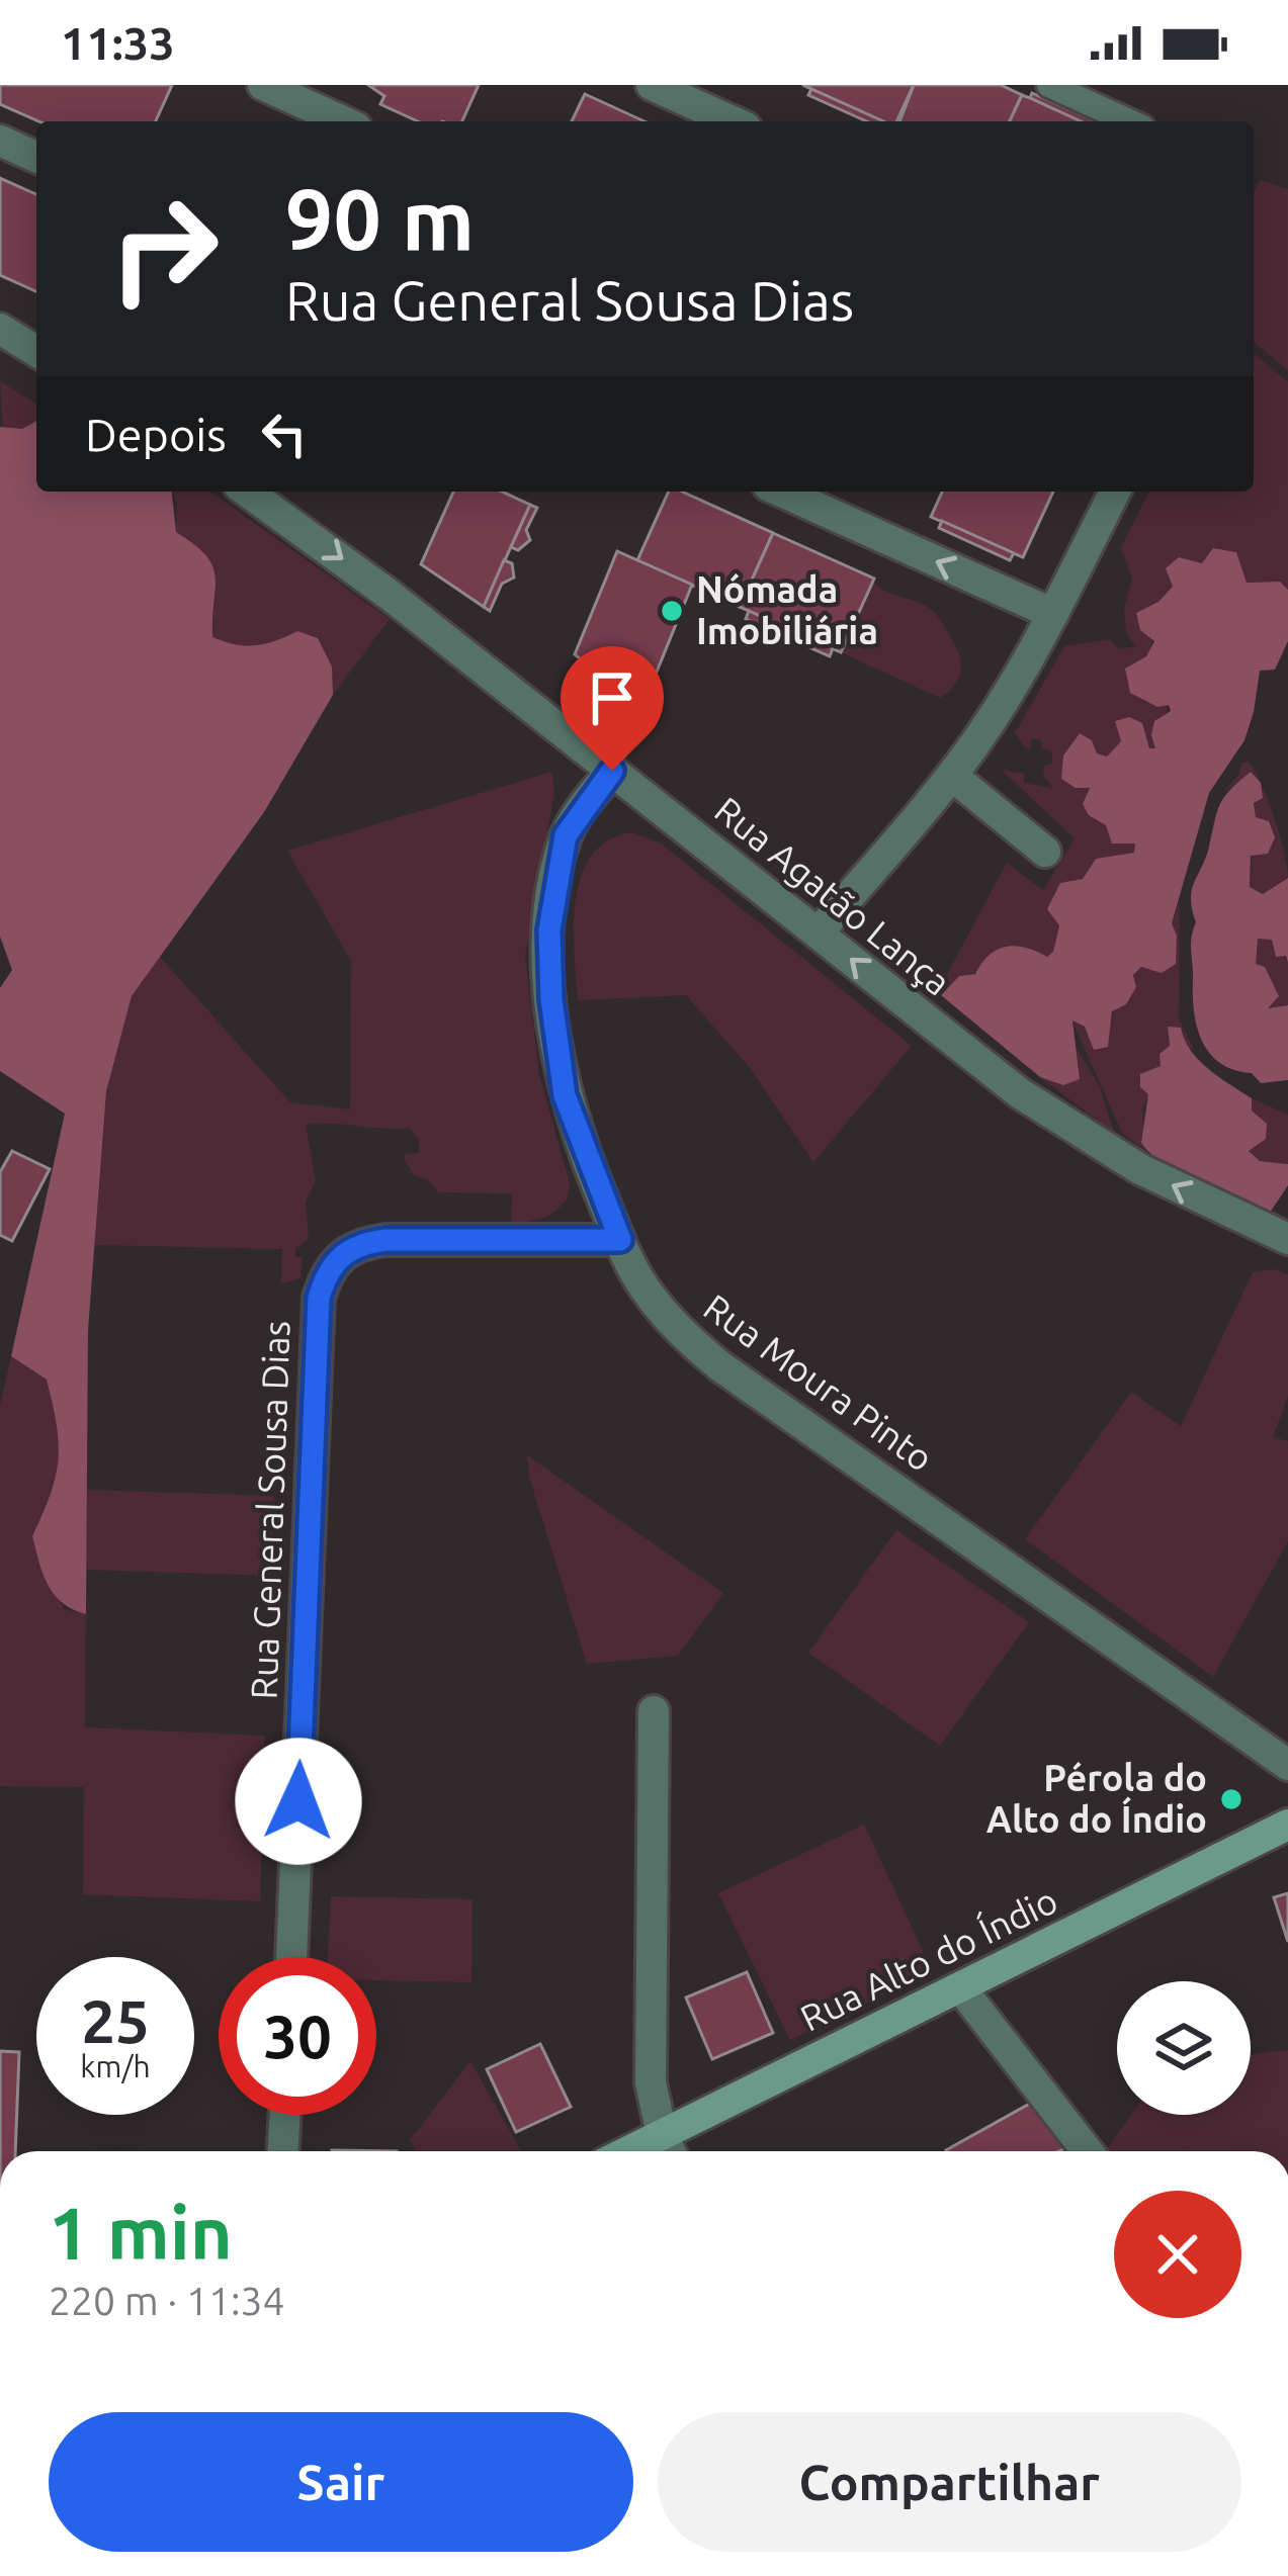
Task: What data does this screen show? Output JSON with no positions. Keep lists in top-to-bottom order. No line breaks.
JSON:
{"streets":{"main road":["Rua Alto do Índio"],"street":["Rua Agatão Lança","Rua Moura Pinto","Rua General Sousa Dias"]},"crossings":[["Rua Agatão Lança","Rua Moura Pinto"],["Rua Moura Pinto","Rua General Sousa Dias"]],"places":["Nómada Imobiliária","Pérola do Alto do Índio"],"page":{"status":"11:33","turn":["90 m","Rua General Sousa Dias"],"then":"Depois","speed":"25 km/h","limit":"30","heading":["1 min","220 m · 11:34"],"buttons":["Sair","Compartilhar"]}}
